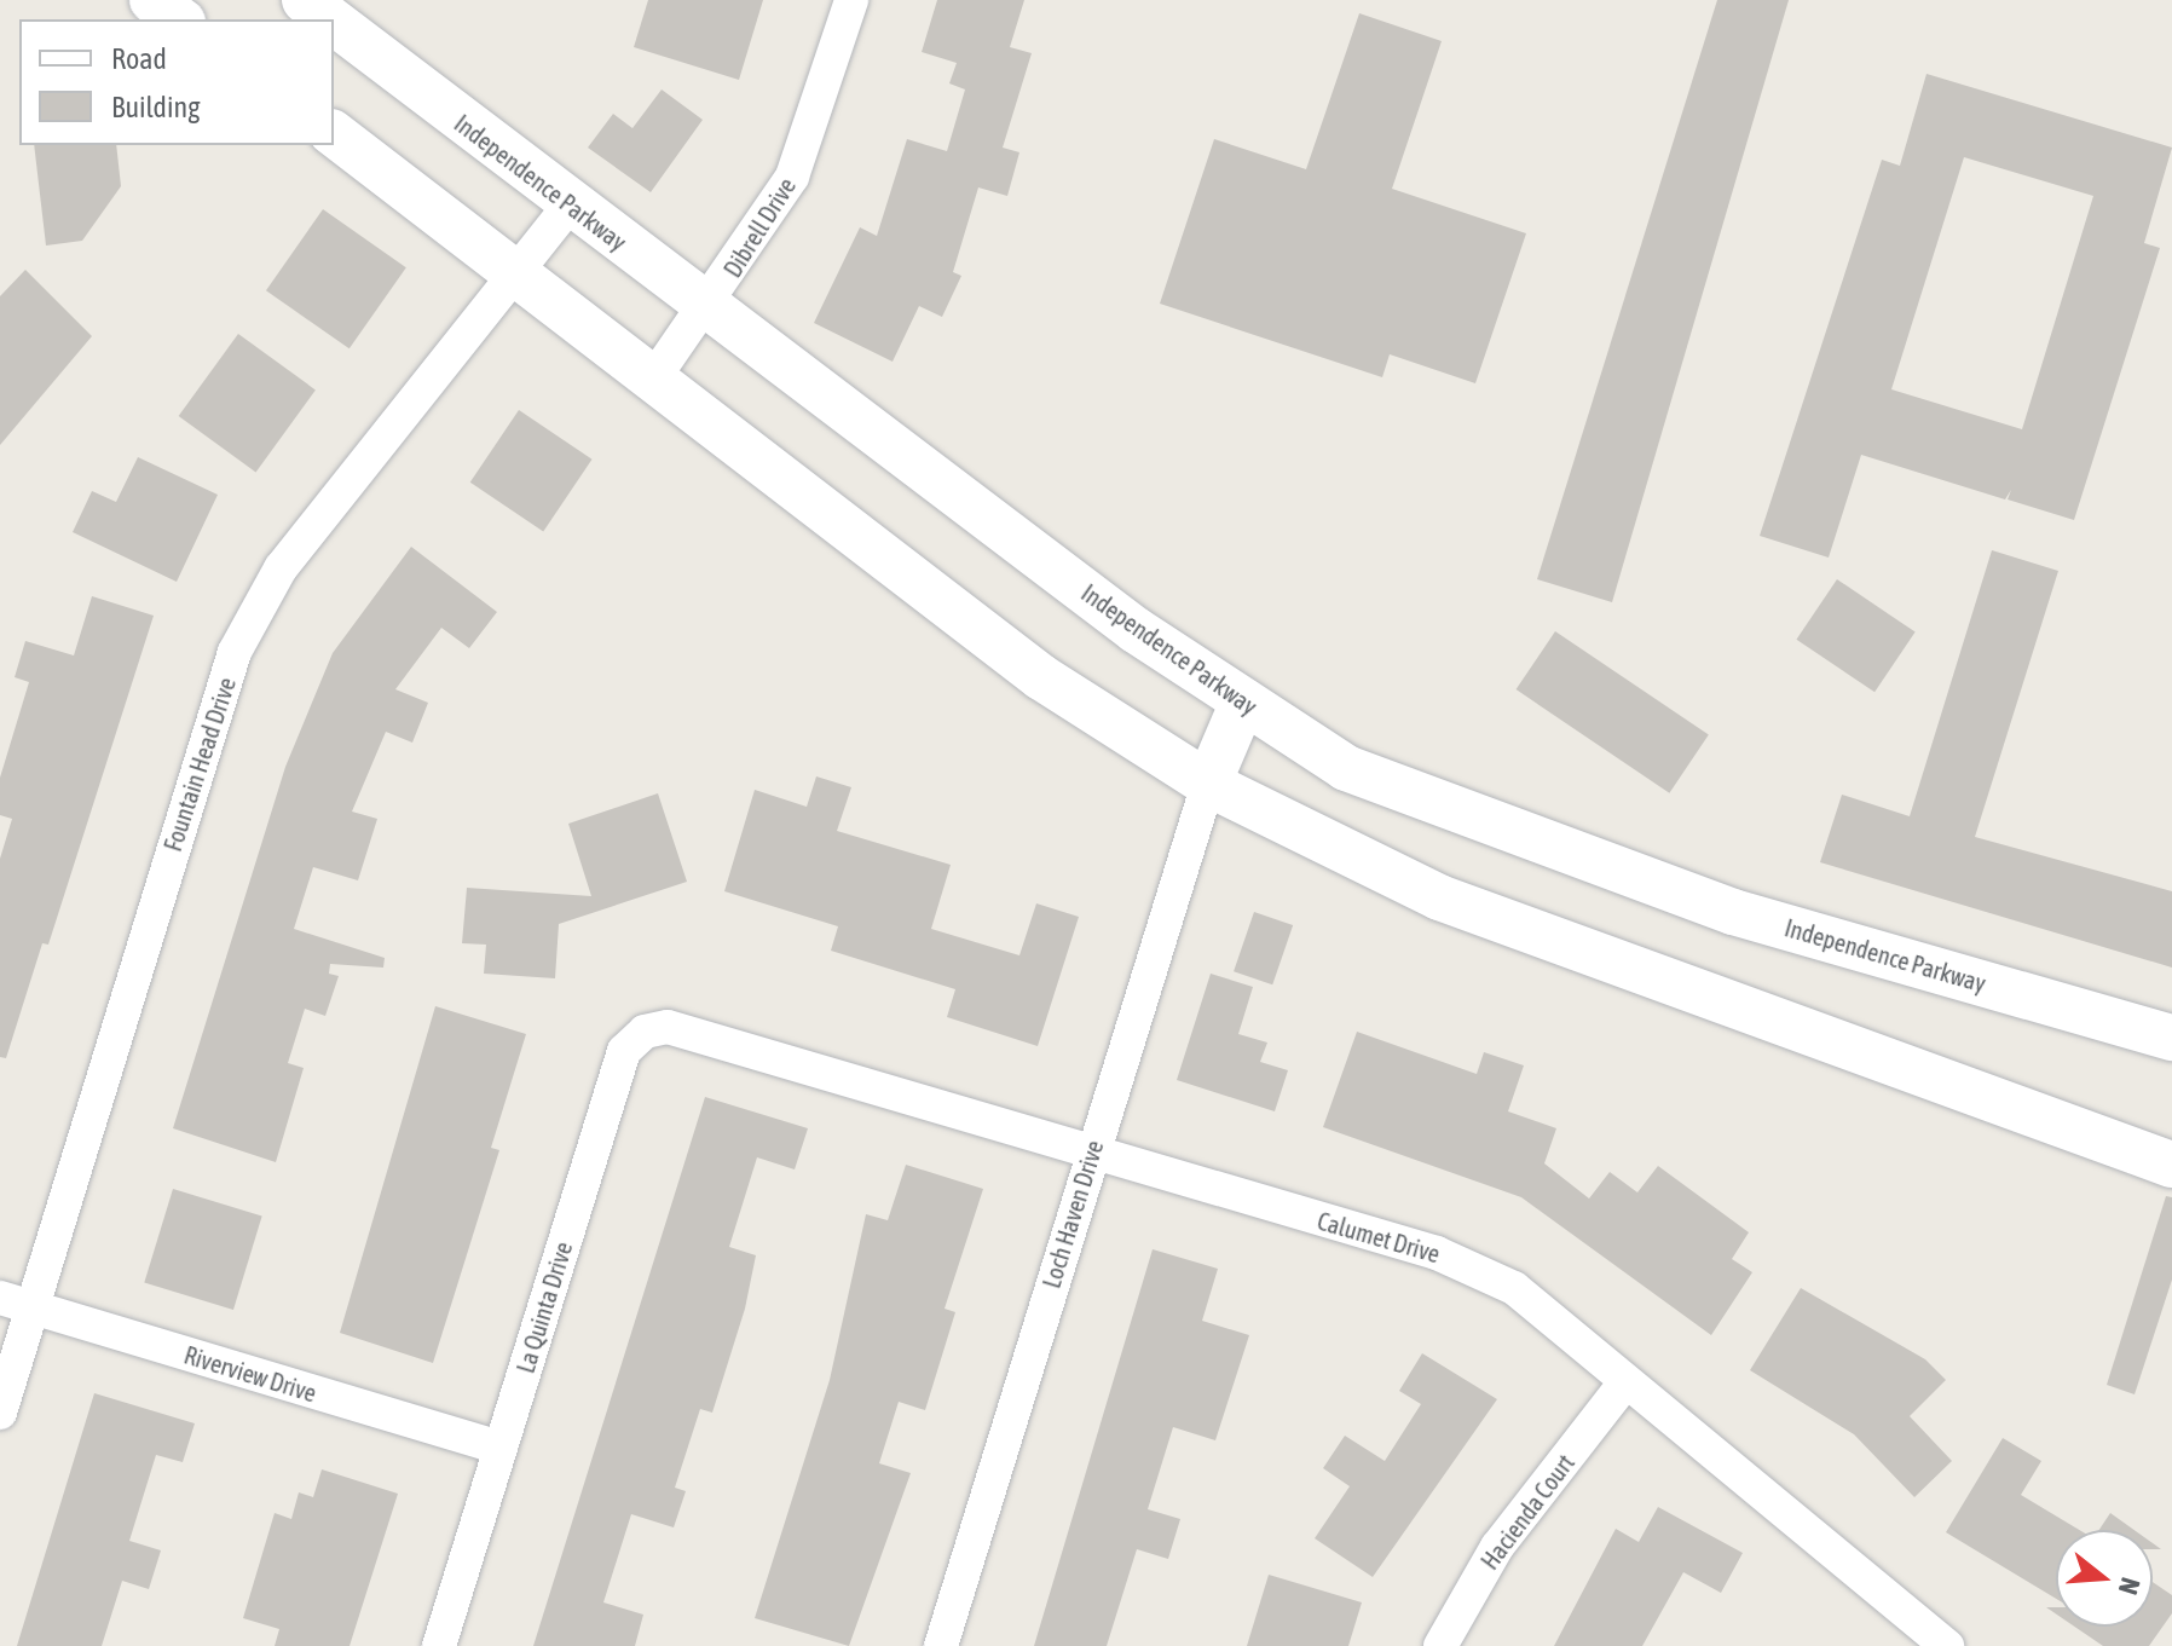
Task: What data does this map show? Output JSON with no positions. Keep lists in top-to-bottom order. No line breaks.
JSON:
{"streets":{"main road":["Independence Parkway"],"street":["Dibrell Drive","Fountain Head Drive","Loch Haven Drive","Calumet Drive","La Quinta Drive","Riverview Drive","Hacienda Court"]},"crossings":[["Independence Parkway","Dibrell Drive"],["Independence Parkway","Fountain Head Drive"],["Fountain Head Drive","Riverview Drive"],["Loch Haven Drive","Calumet Drive"],["Calumet Drive","La Quinta Drive"],["Calumet Drive","Hacienda Court"],["La Quinta Drive","Riverview Drive"]],"legend":["Road","Building"],"north":"right"}
